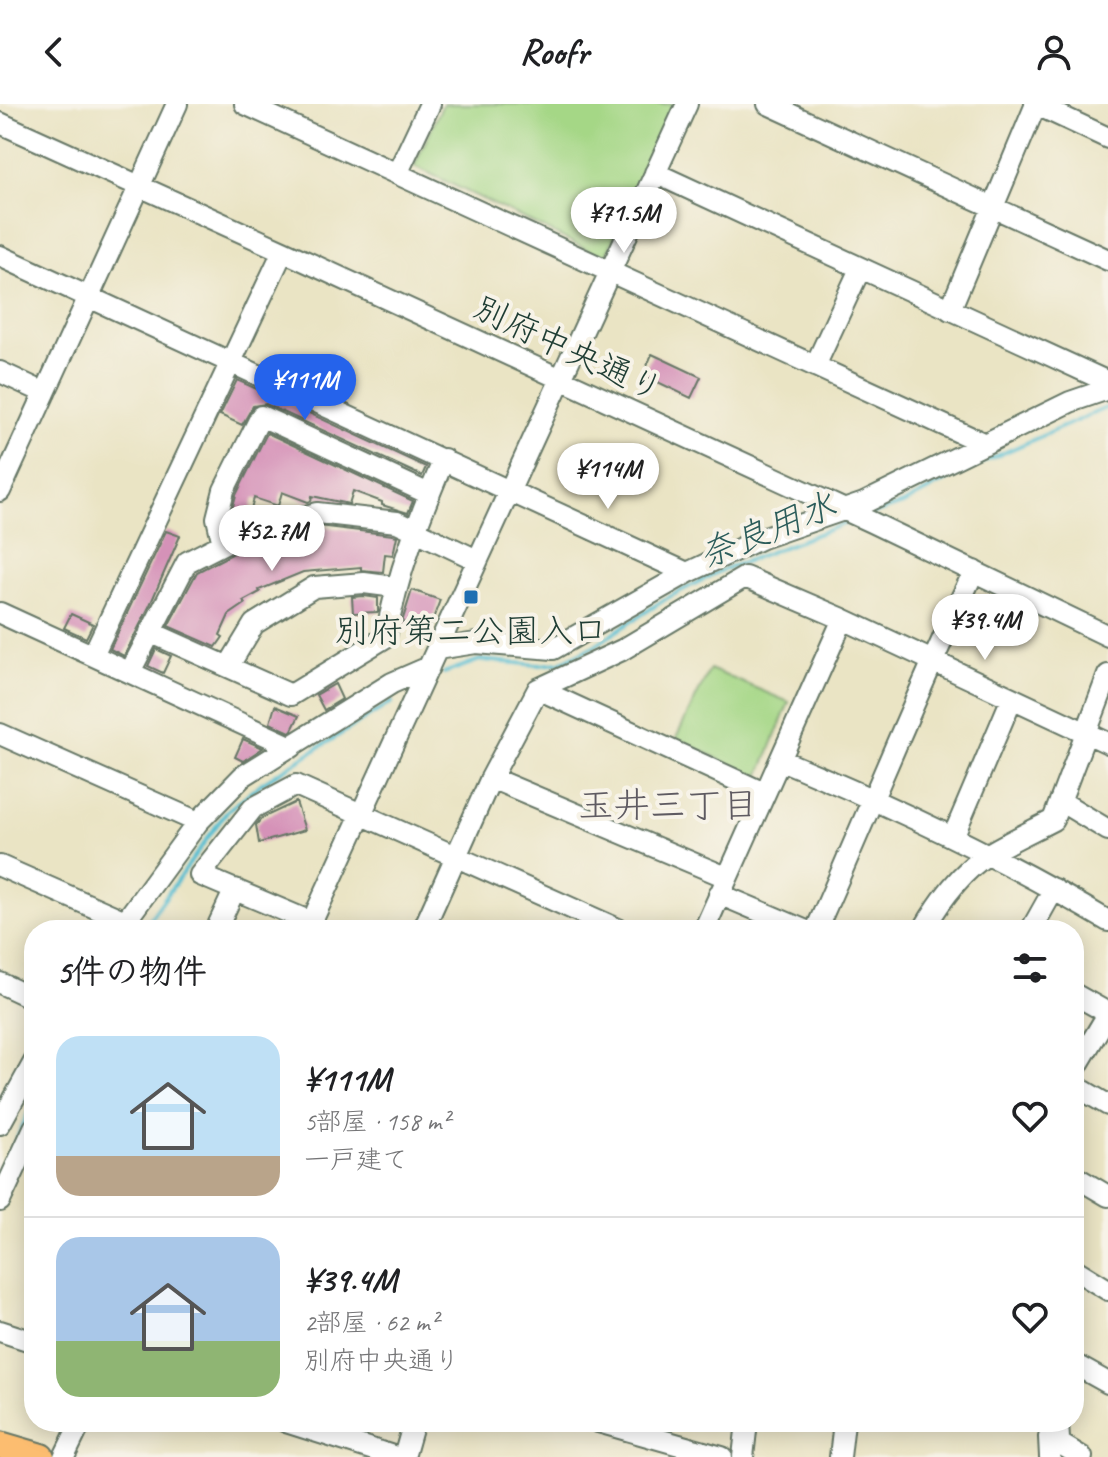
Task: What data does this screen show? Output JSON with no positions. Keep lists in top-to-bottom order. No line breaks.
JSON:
{"streets":{"street":["別府中央通り"]},"districts":["玉井三丁目"],"water":["奈良用水"],"places":{"transit":["別府第二公園入口"]},"page":{"header":"Roofr","price":["¥71.5M","¥111M","¥114M","¥52.7M","¥39.4M"],"heading":"5件の物件","list":[{"name":"¥111M","note":"5部屋 · 158 m² · 一戸建て"},{"name":"¥39.4M","note":"2部屋 · 62 m² · 別府中央通り"}]}}
